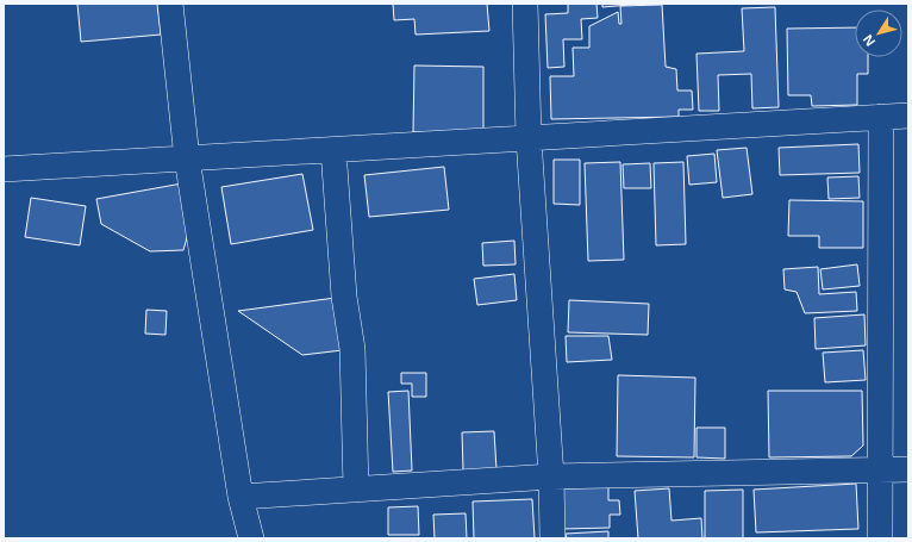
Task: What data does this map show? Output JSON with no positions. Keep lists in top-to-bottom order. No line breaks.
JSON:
{"north":"bottom left"}
